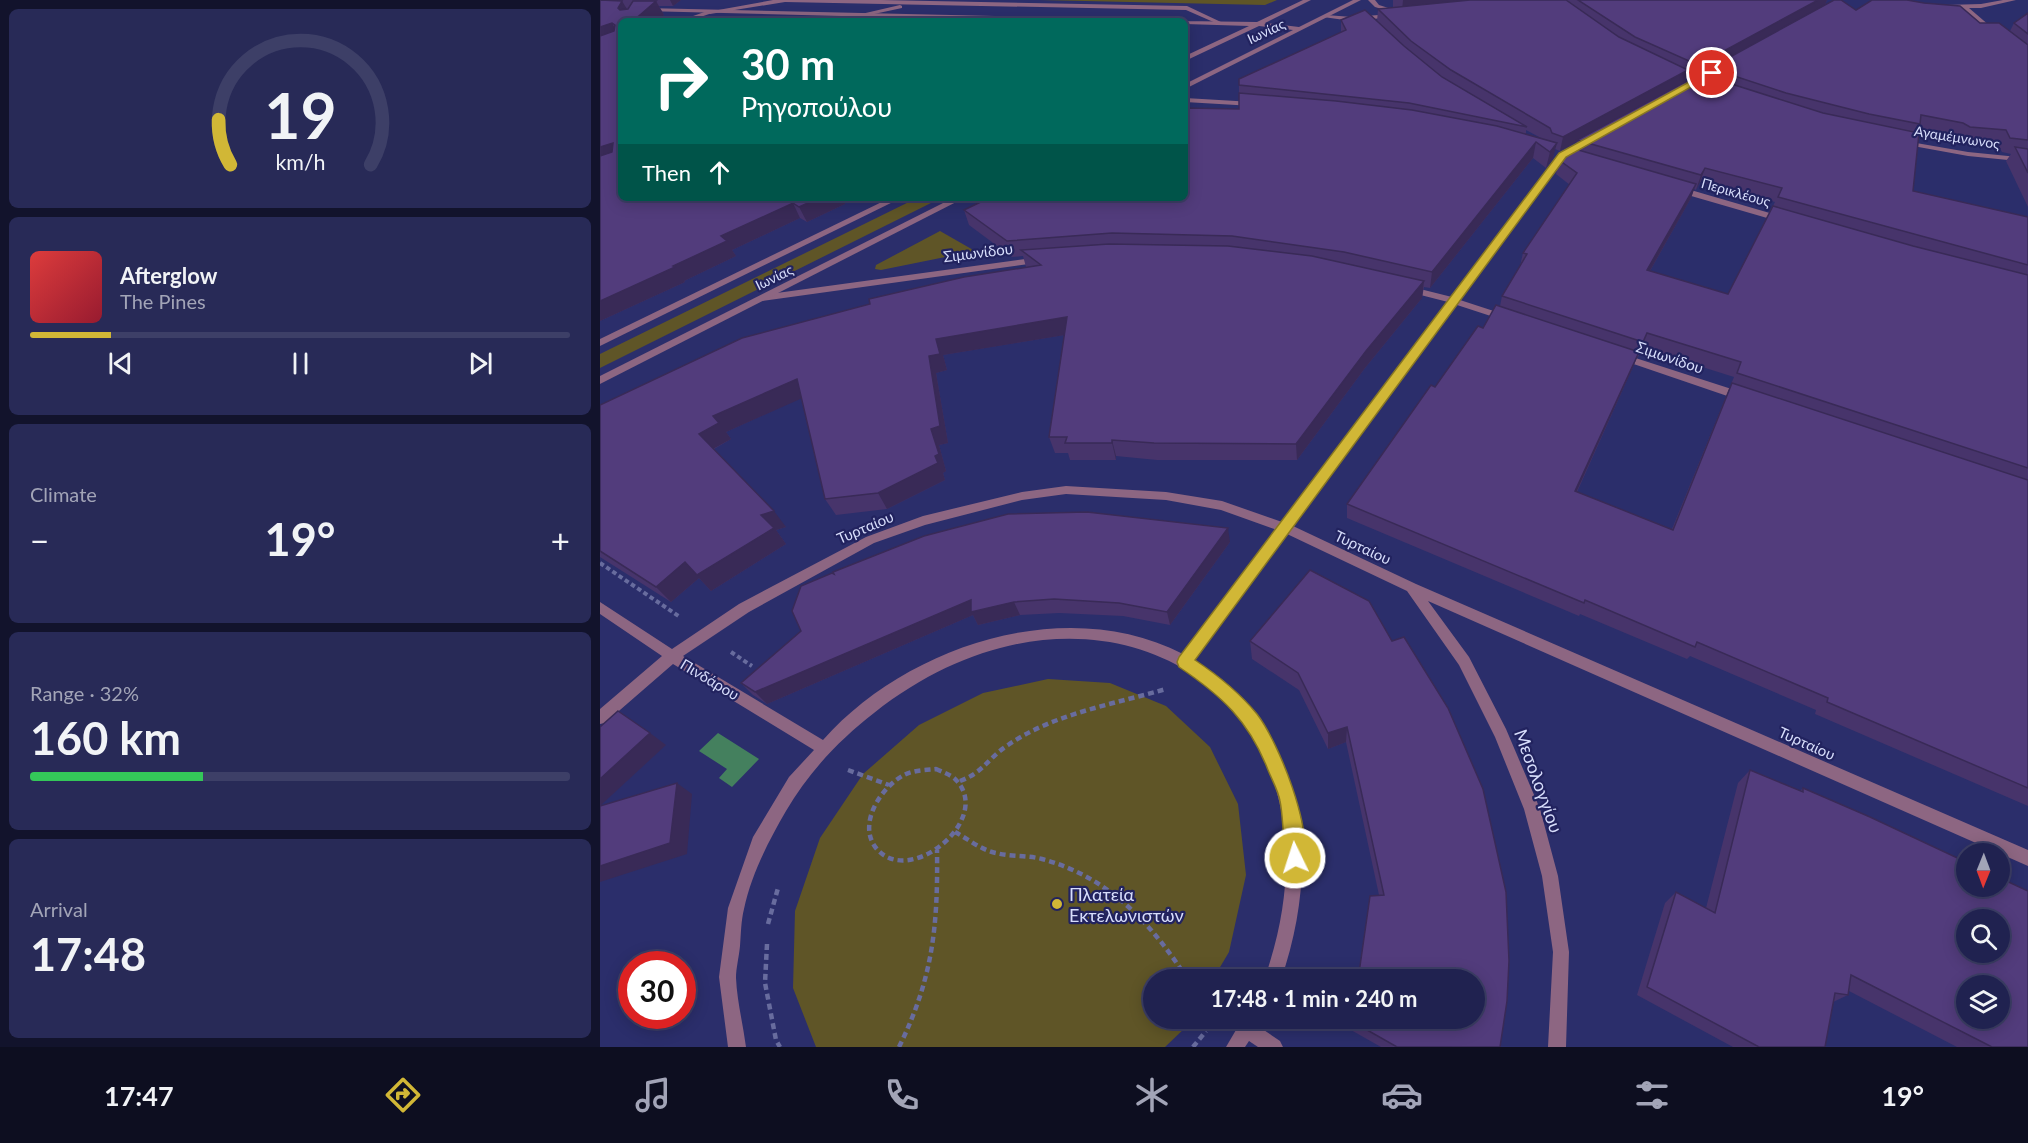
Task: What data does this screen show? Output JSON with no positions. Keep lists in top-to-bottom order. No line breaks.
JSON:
{"streets":{"street":["Ιωνίας","Αγαμέμνωνος","Περικλέους","Σιμωνίδου","Τυρταίου","Πινδάρου","Μεσολογγίου"]},"crossings":[["Ιωνίας","Σιμωνίδου"],["Τυρταίου","Πινδάρου"],["Τυρταίου","Μεσολογγίου"]],"places":["Πλατεία Εκτελωνιστών"],"north":"bottom","page":{"turn":["30 m","Ρηγοπούλου"],"then":"Then","song":["Afterglow","The Pines"],"tile":["Climate",["Range · 32%","160 km"],["Arrival","17:48"]],"heat":["−","19°","+"],"limit":"30","trip":"17:48 · 1 min · 240 m","tabs":["17:47","19°"],"gauge":["19","km/h"]}}
